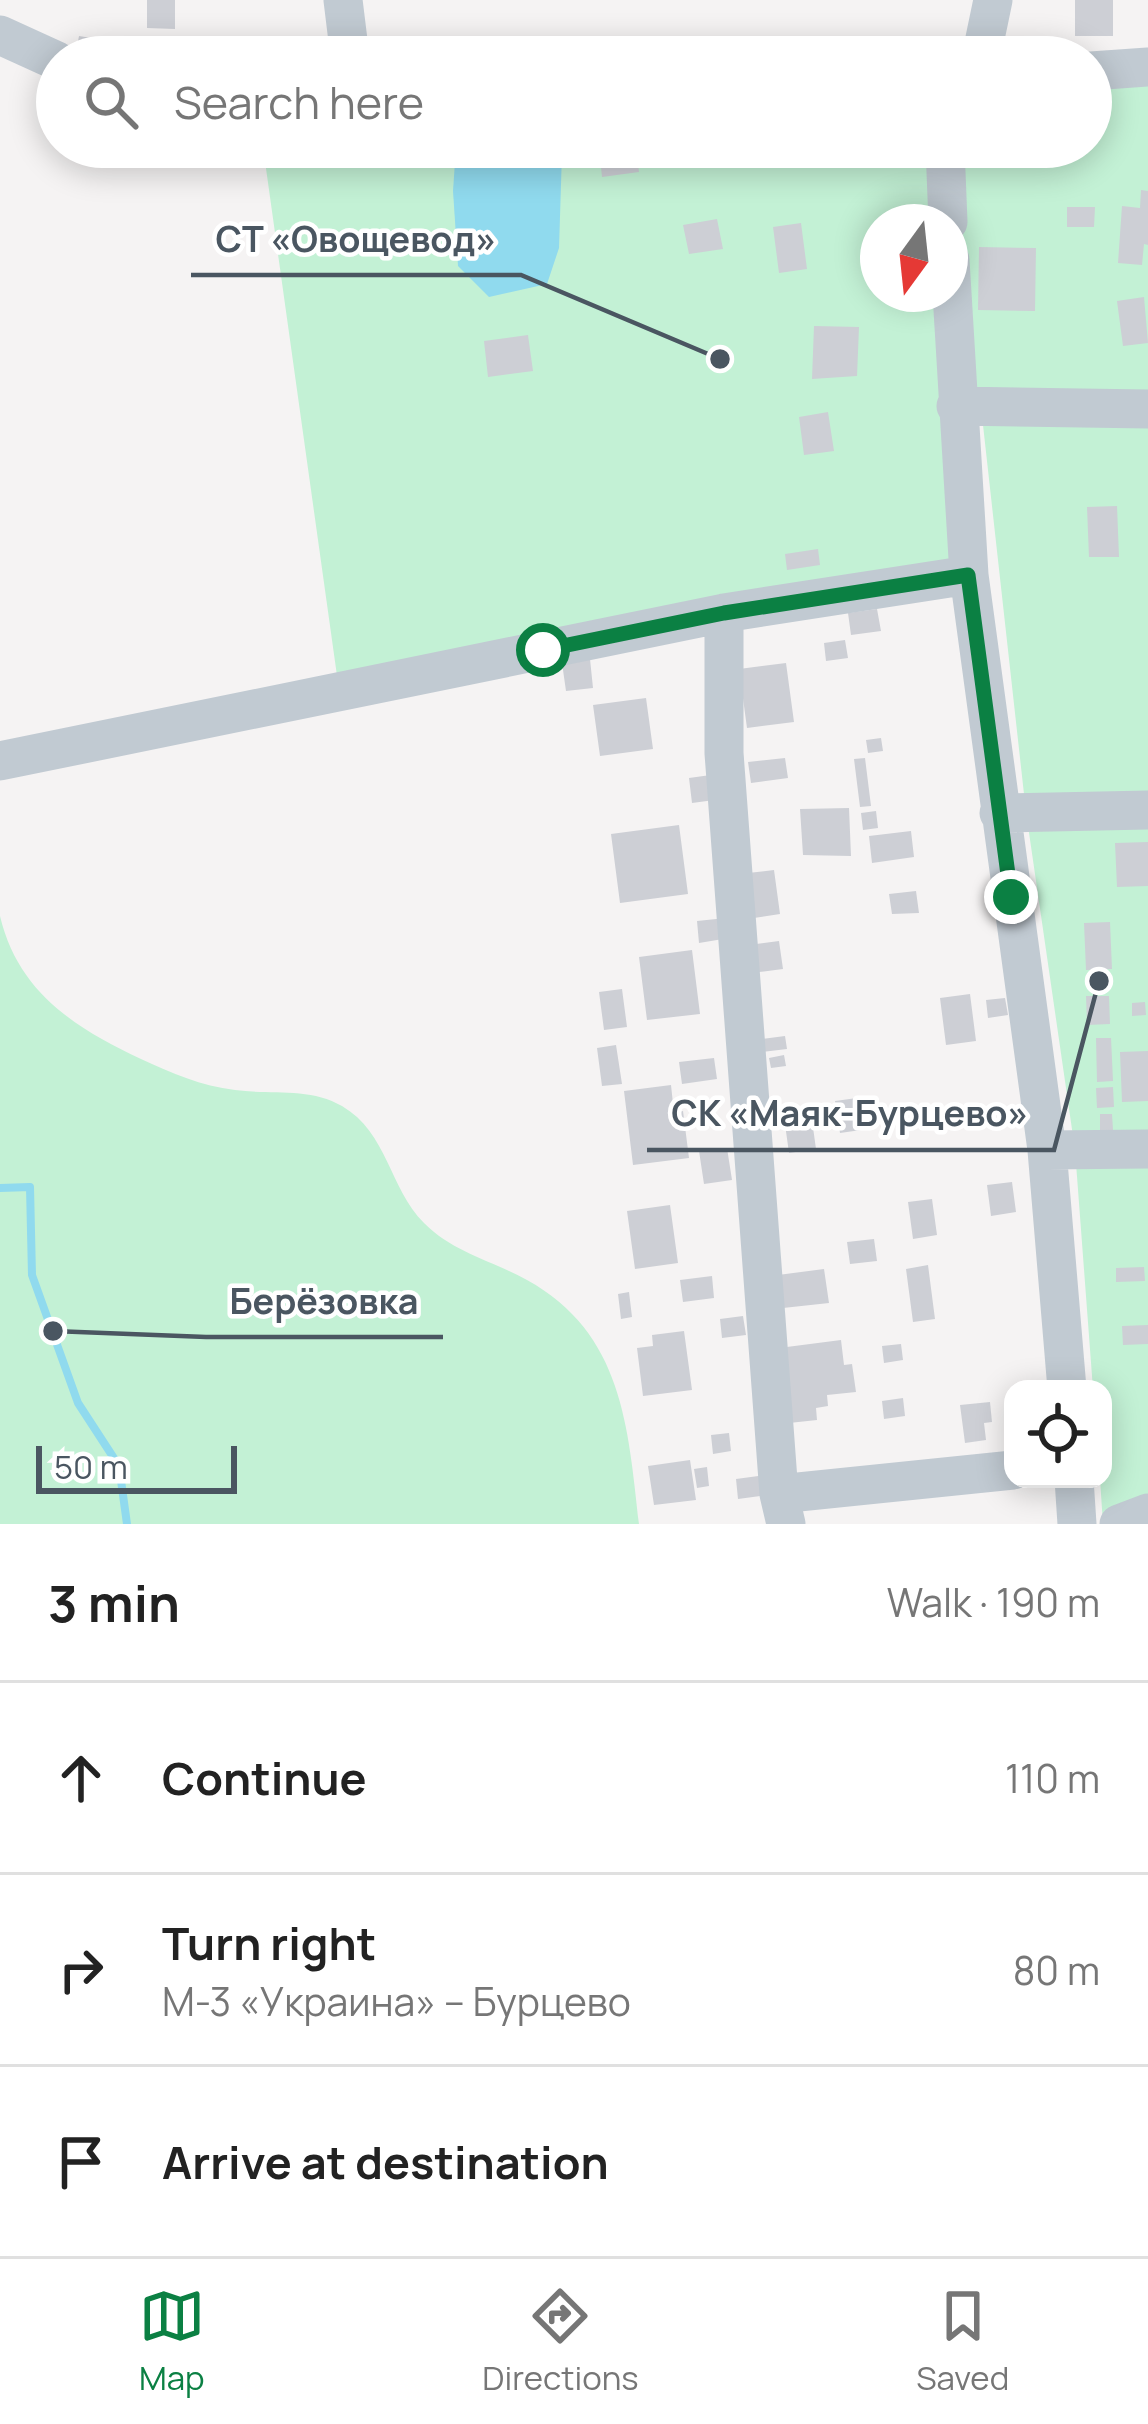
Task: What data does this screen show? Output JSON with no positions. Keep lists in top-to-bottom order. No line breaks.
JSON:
{"places":["СТ «Овощевод»","СК «Маяк-Бурцево»","Берёзовка"],"scale_bar":"50 m","north":"bottom","page":{"search":"Search here","scale":"50 m","heading":["3 min","Walk · 190 m"],"list":[["Continue","110 m"],["Turn right","М-3 «Украина» – Бурцево","80 m"],"Arrive at destination"],"nav":["Map","Directions","Saved"]}}
